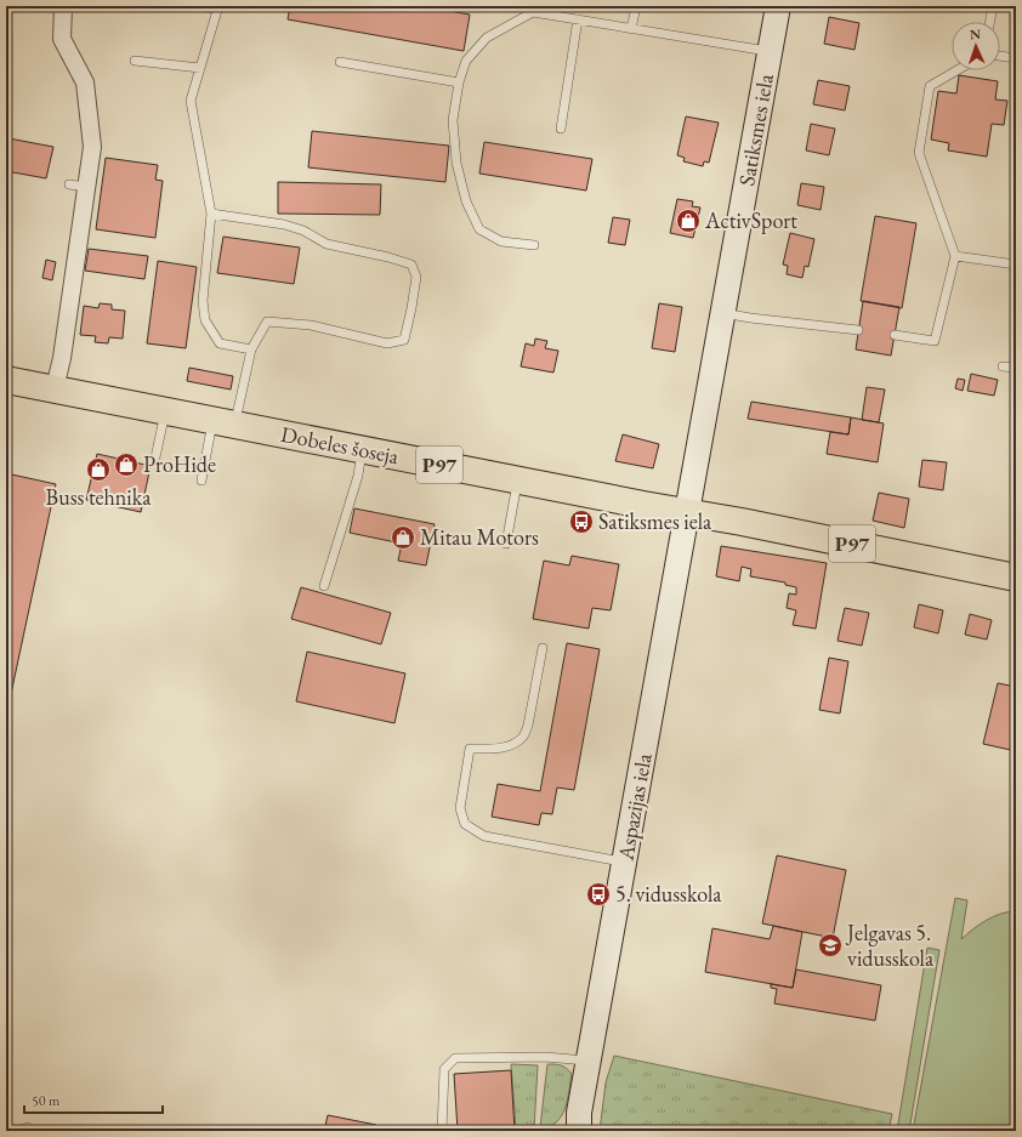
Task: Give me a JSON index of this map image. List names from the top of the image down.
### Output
{
  "streets": {
    "main road": ["Dobeles šoseja", "P97"],
    "street": ["Satiksmes iela", "Aspazijas iela"]
  },
  "crossings": [
    ["Satiksmes iela", "Dobeles šoseja"],
    ["Satiksmes iela", "Aspazijas iela"],
    ["Dobeles šoseja", "Aspazijas iela"]
  ],
  "places": {
    "shop": [
      "ActivSport",
      "ProHide",
      "Buss tehnika",
      "Mitau Motors"
    ],
    "bus stop": ["Satiksmes iela", "5. vidusskola"],
    "school or university": ["Jelgavas 5. vidusskola"]
  },
  "scale_bar": "50 m",
  "north": "top"
}
